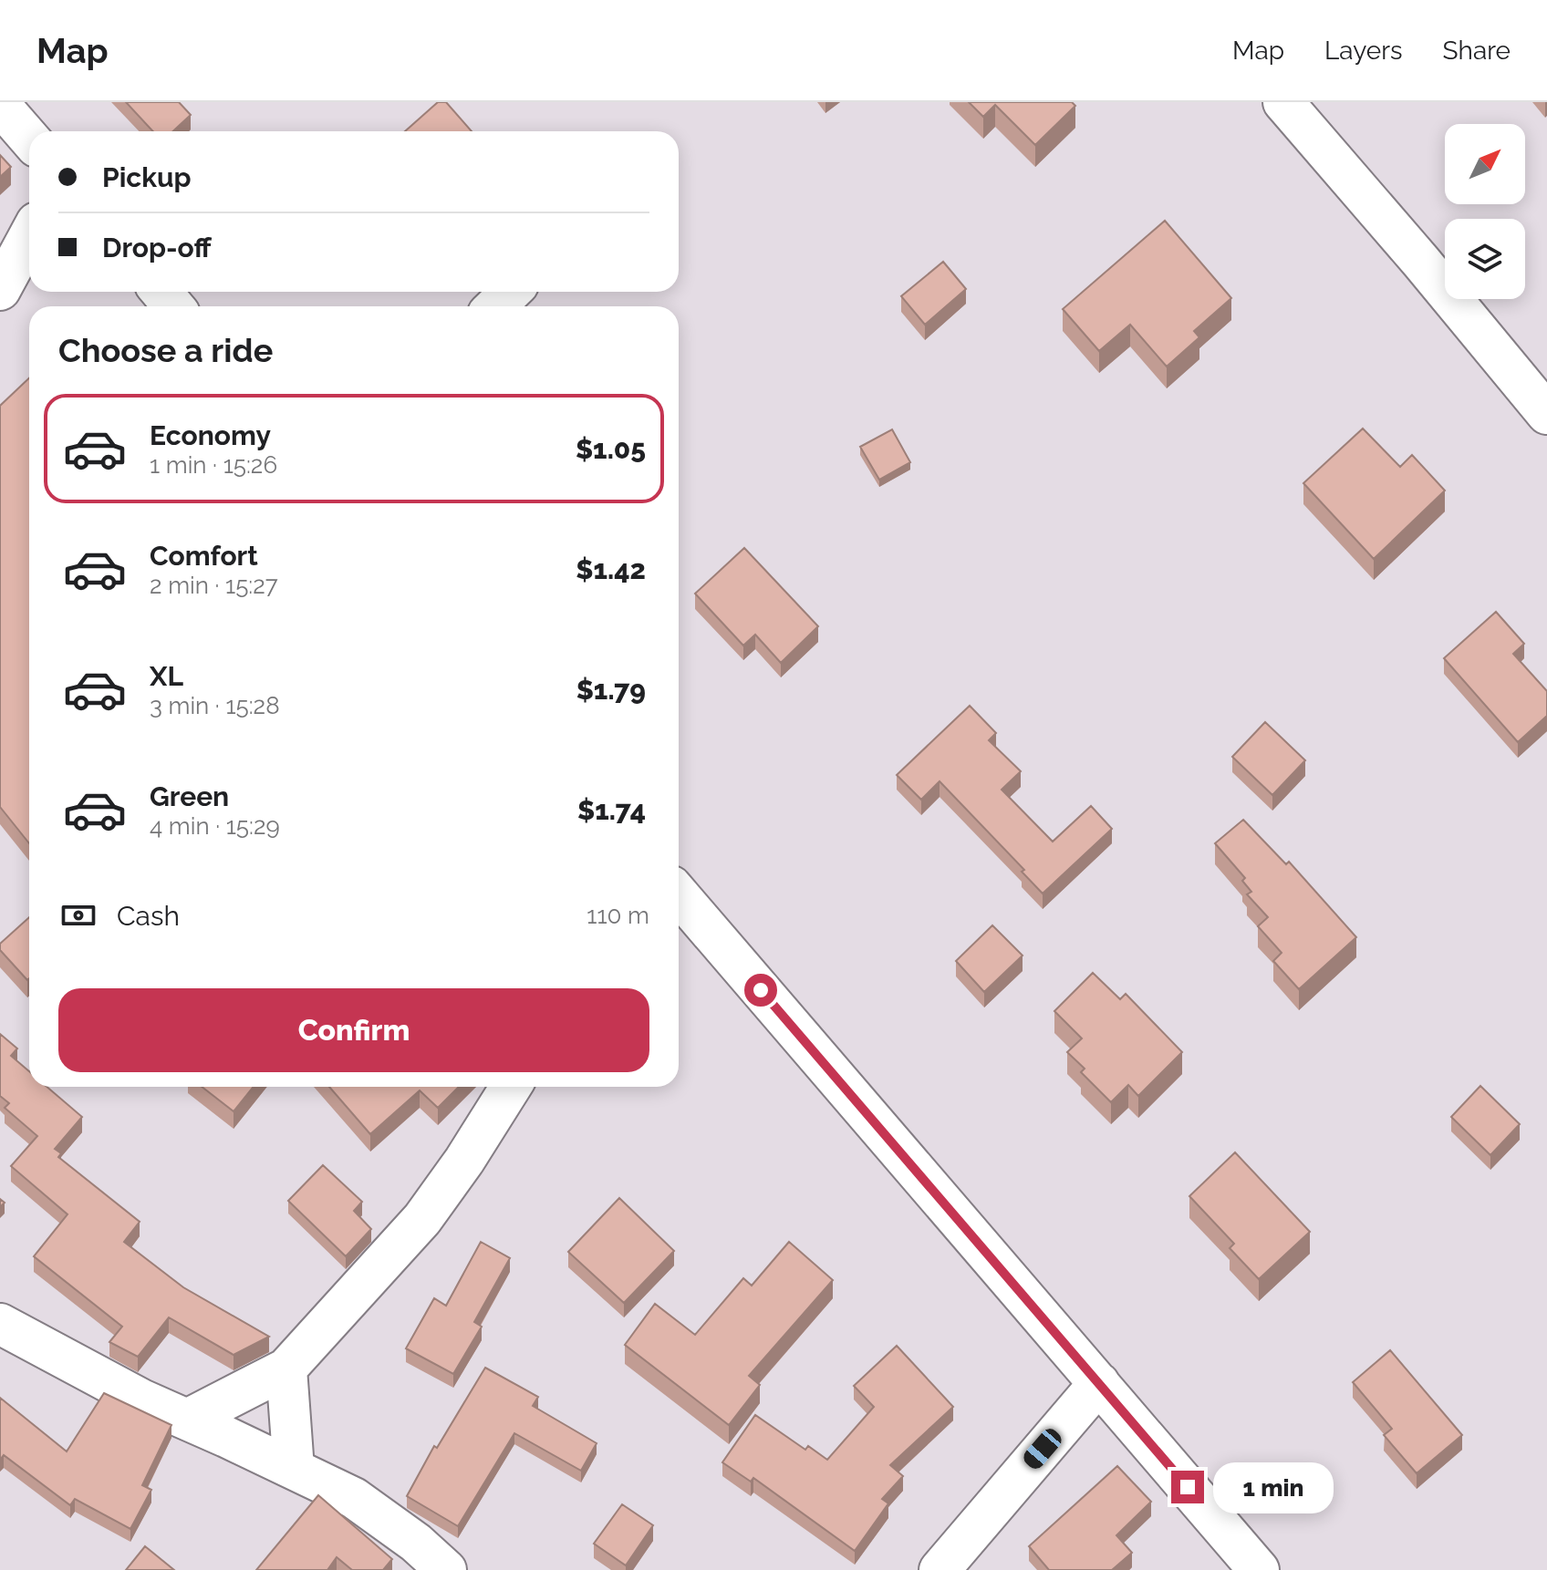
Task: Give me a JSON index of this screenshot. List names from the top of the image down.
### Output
{
  "north": "top right",
  "page": {
    "header": "Map",
    "nav": ["Map", "Layers", "Share"],
    "banner": ["Pickup", "Drop-off"],
    "heading": "Choose a ride",
    "list": [
      {
        "name": "Economy",
        "note": "1 min · 15:26",
        "value": "$1.05"
      },
      {
        "name": "Comfort",
        "note": "2 min · 15:27",
        "value": "$1.42"
      },
      {
        "name": "XL",
        "note": "3 min · 15:28",
        "value": "$1.79"
      },
      {
        "name": "Green",
        "note": "4 min · 15:29",
        "value": "$1.74"
      }
    ],
    "pay": ["Cash", "110 m"],
    "buttons": "Confirm",
    "bubble": "1 min"
  }
}
